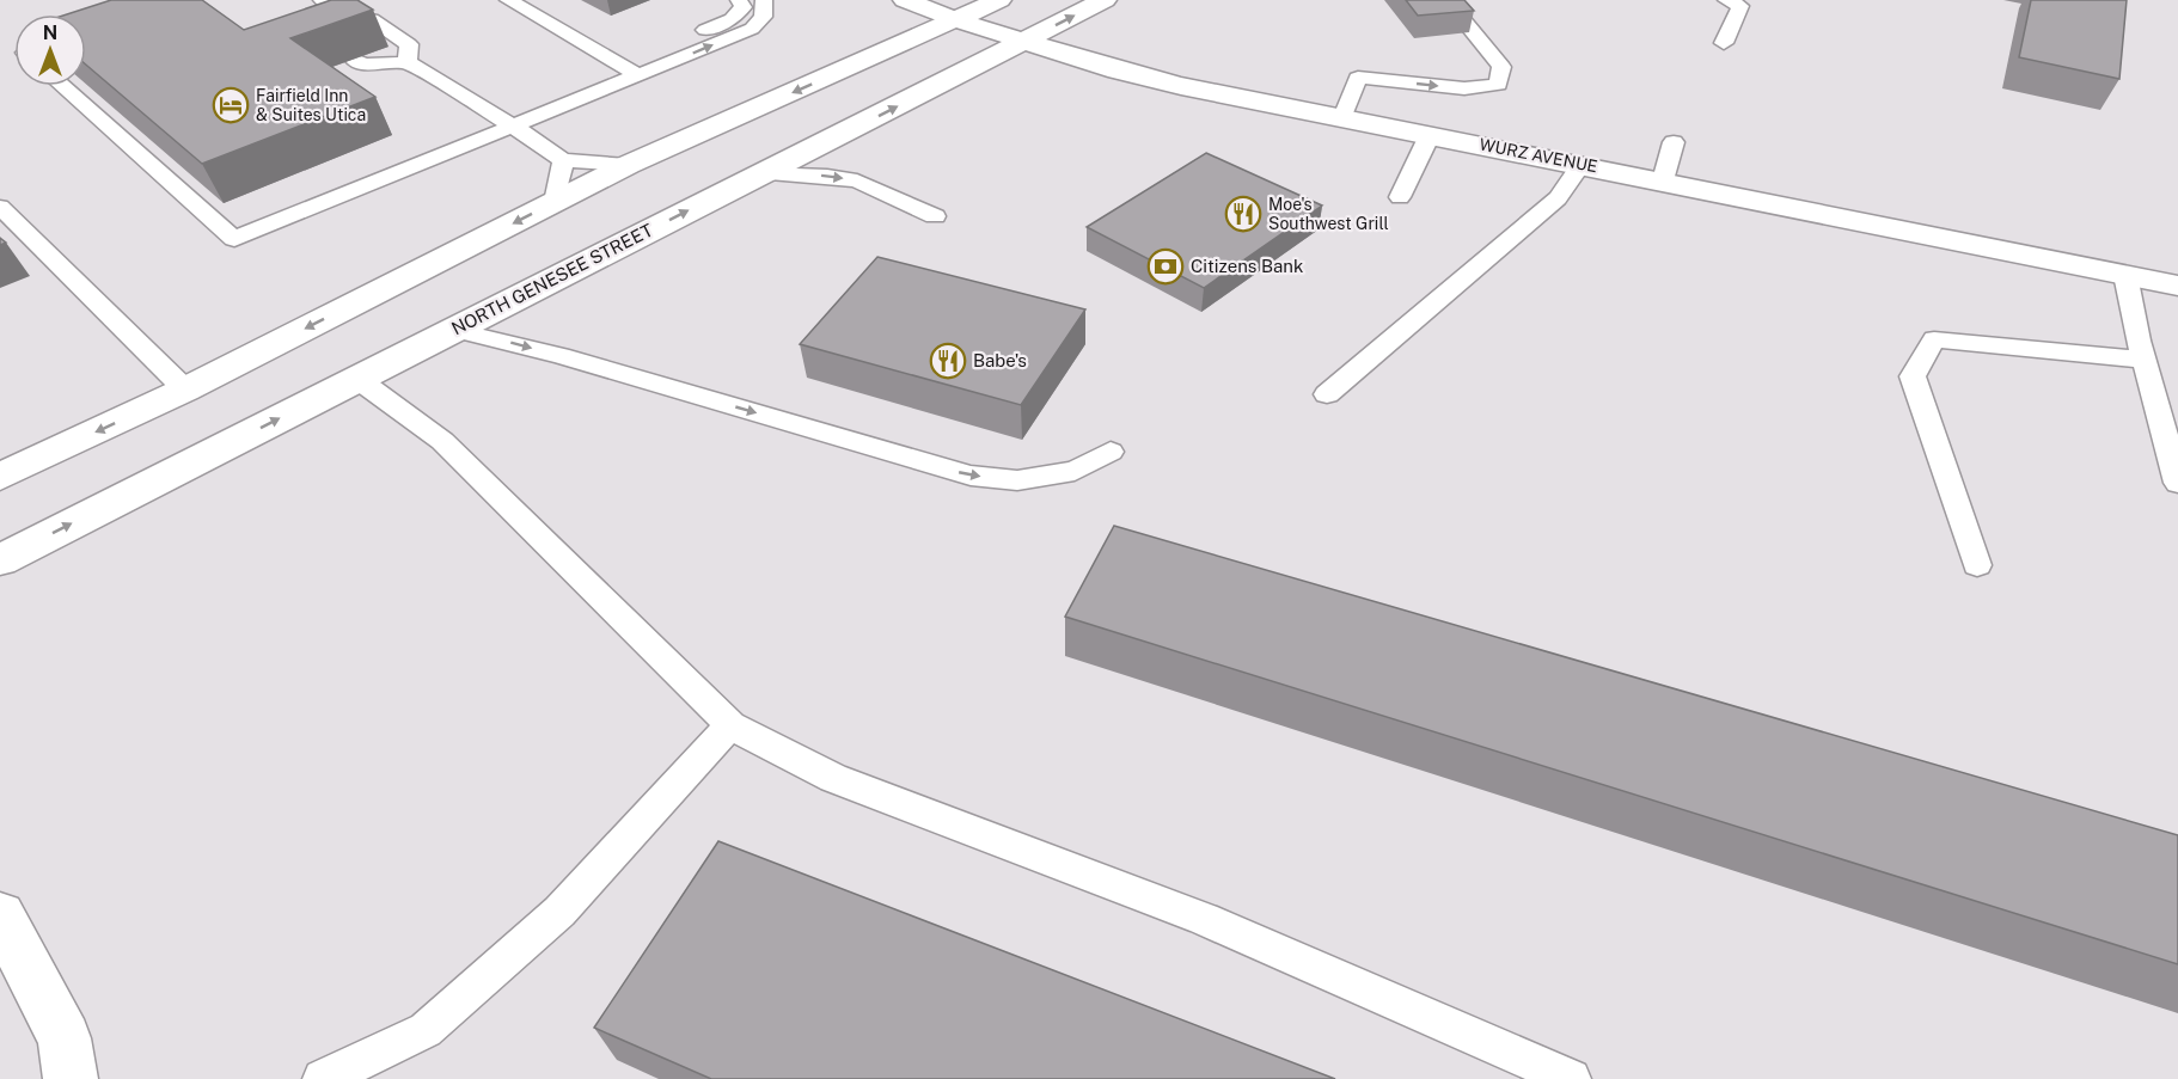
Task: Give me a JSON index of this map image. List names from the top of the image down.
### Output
{
  "streets": {
    "main road": ["WURZ AVENUE", "NORTH GENESEE STREET"]
  },
  "crossings": [
    ["WURZ AVENUE", "NORTH GENESEE STREET"]
  ],
  "places": {
    "hotel": ["Fairfield Inn & Suites Utica"],
    "restaurant": ["Moe's Southwest Grill", "Babe's"],
    "bank": ["Citizens Bank"]
  },
  "north": "top"
}
